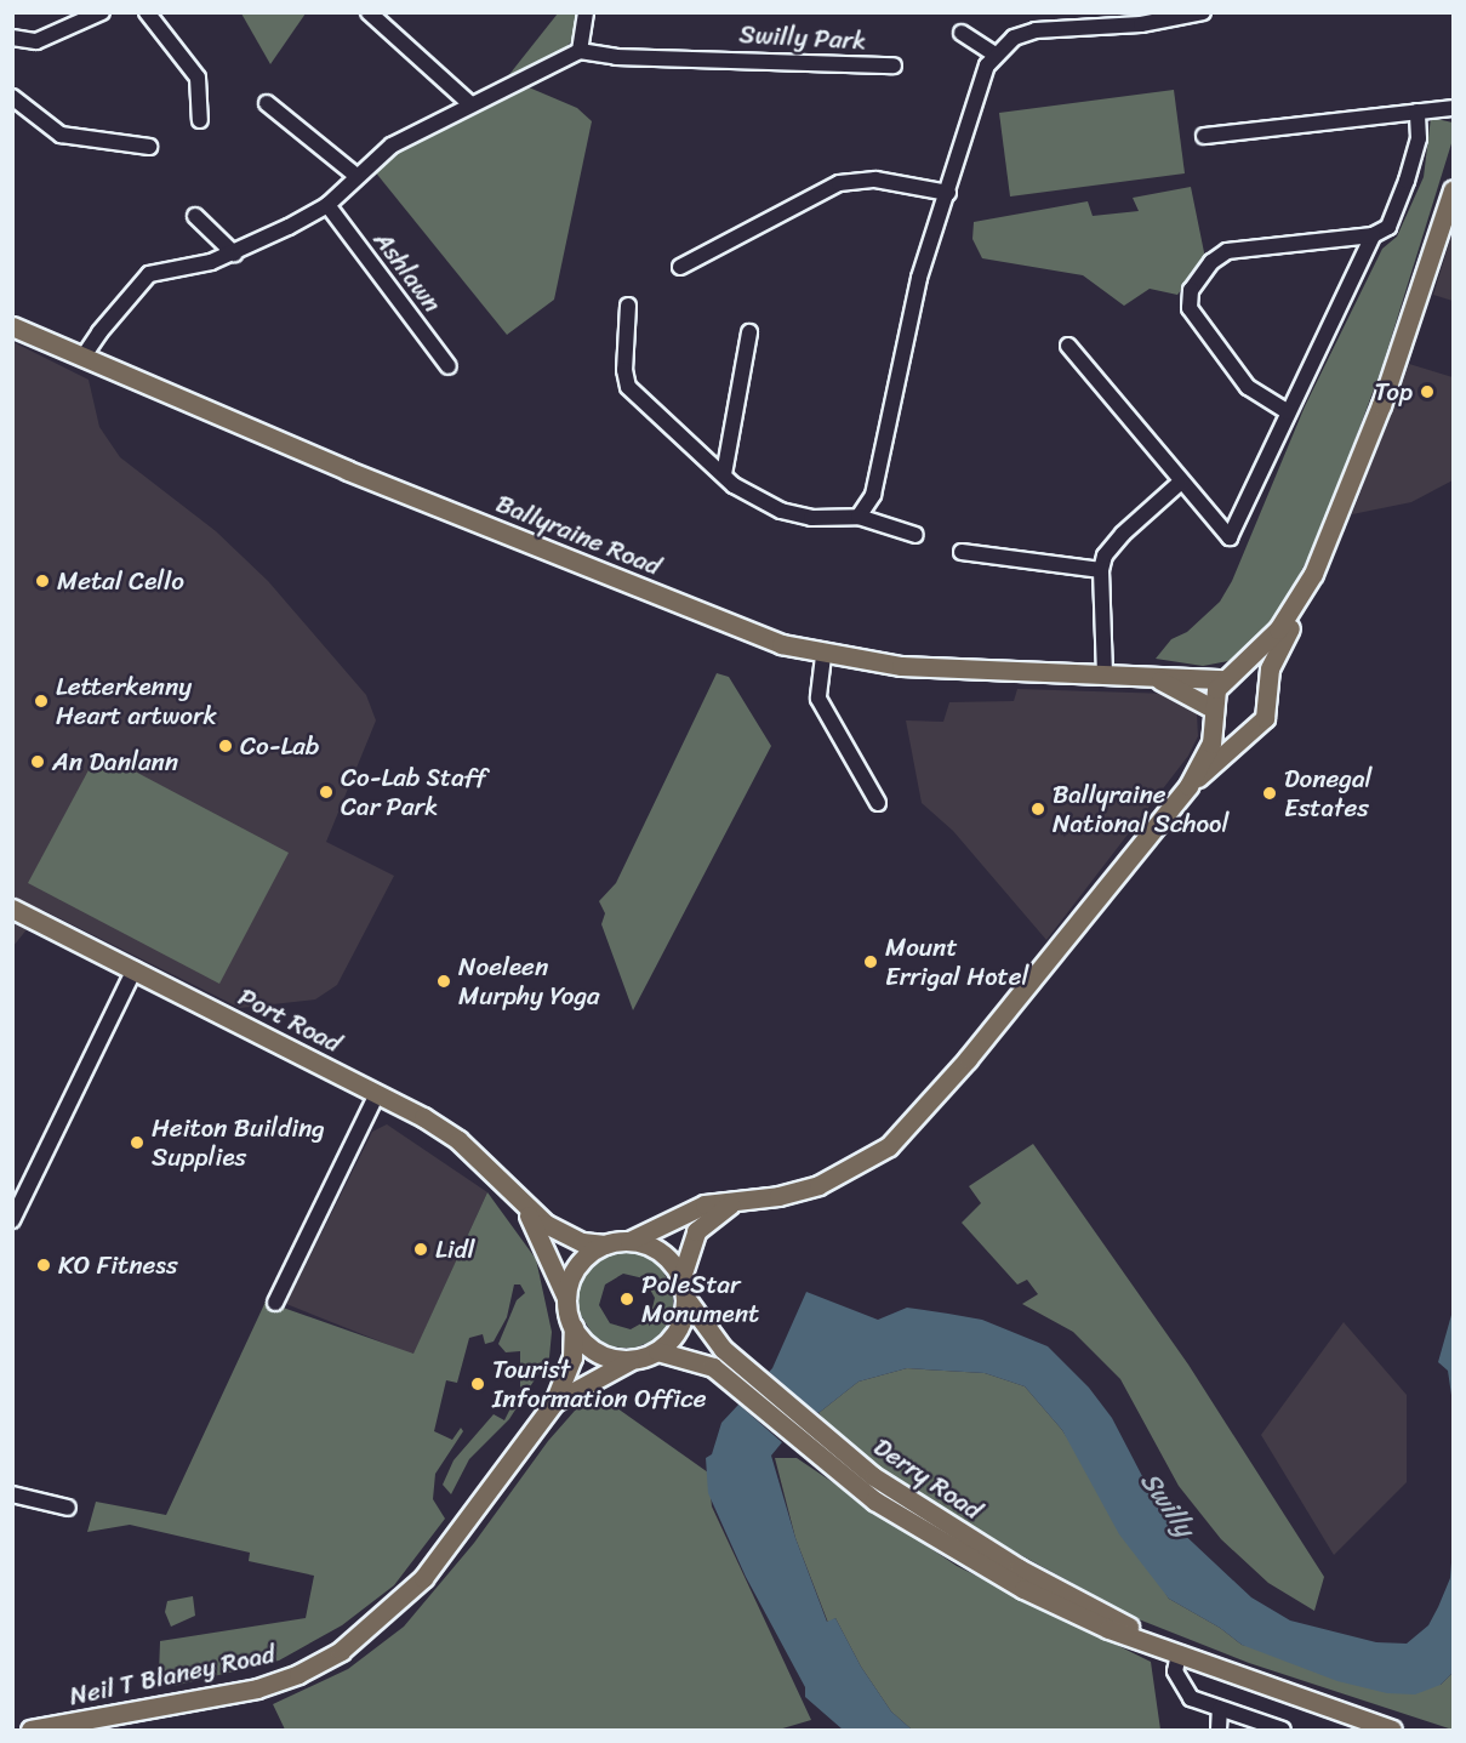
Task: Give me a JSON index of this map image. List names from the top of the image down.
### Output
{
  "streets": {
    "main road": [
      "Ballyraine Road",
      "Port Road",
      "Derry Road",
      "Neil T Blaney Road"
    ],
    "street": ["Swilly Park", "Ashlawn"]
  },
  "crossings": [
    ["Derry Road", "Neil T Blaney Road"]
  ],
  "water": ["Swilly"],
  "places": [
    "Top",
    "Metal Cello",
    "Letterkenny Heart artwork",
    "Co-Lab",
    "An Danlann",
    "Co-Lab Staff Car Park",
    "Donegal Estates",
    "Ballyraine National School",
    "Mount Errigal Hotel",
    "Noeleen Murphy Yoga",
    "Heiton Building Supplies",
    "Lidl",
    "KO Fitness",
    "PoleStar Monument",
    "Tourist Information Office"
  ]
}
